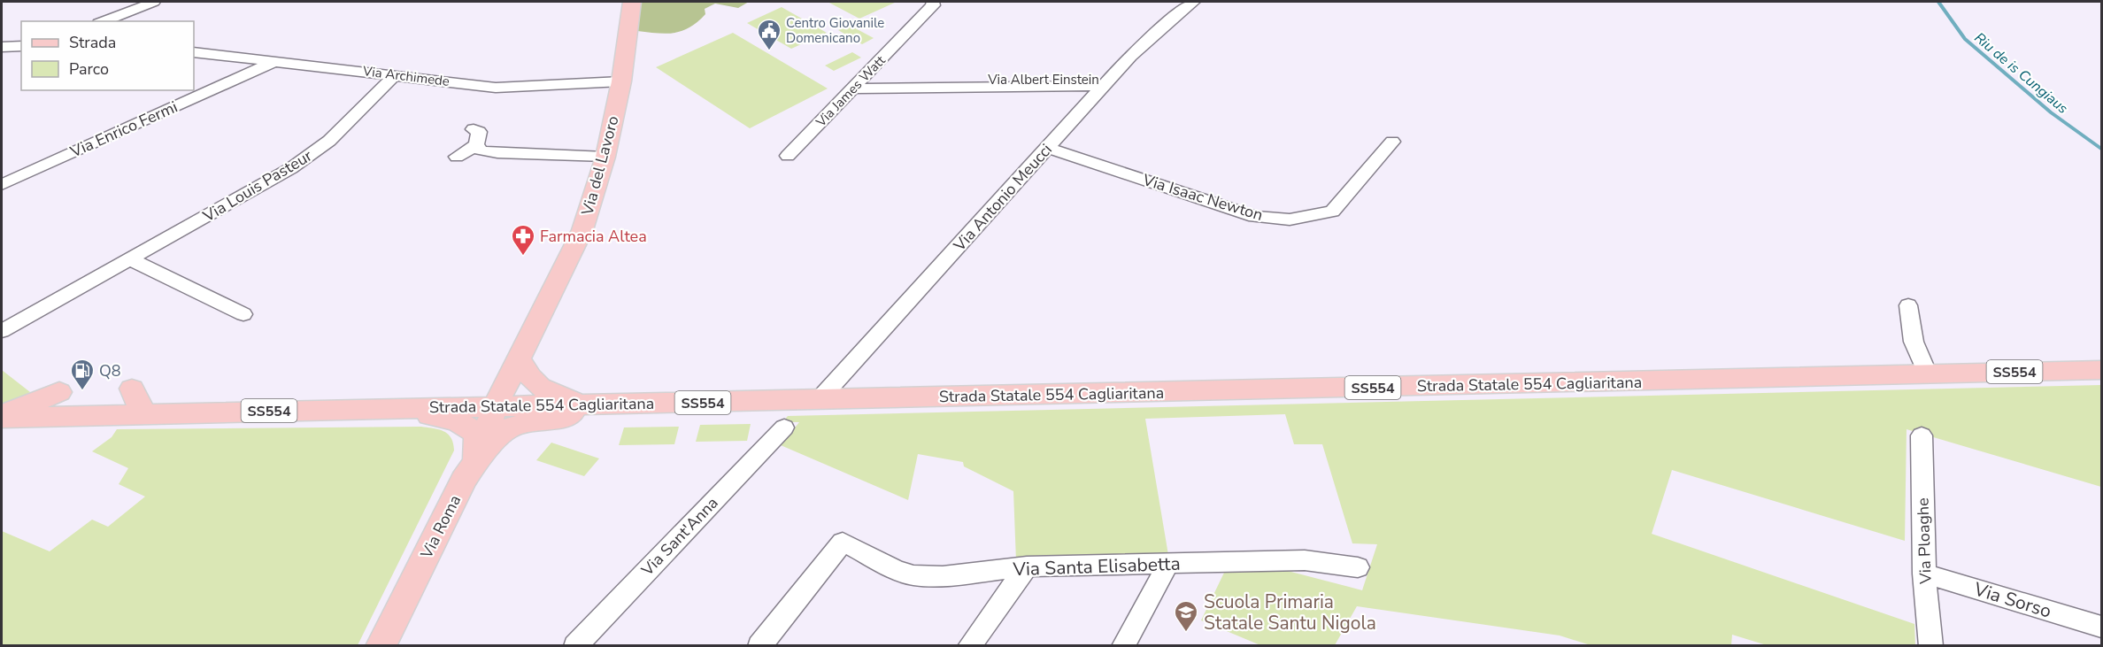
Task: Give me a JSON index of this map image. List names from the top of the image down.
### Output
{
  "streets": {
    "main road": [
      "Via del Lavoro",
      "SS554",
      "Strada Statale 554 Cagliaritana",
      "Via Roma"
    ],
    "street": [
      "Via Archimede",
      "Via Albert Einstein",
      "Via James Watt",
      "Via Enrico Fermi",
      "Via Louis Pasteur",
      "Via Antonio Meucci",
      "Via Isaac Newton",
      "Via Sant'Anna",
      "Via Ploaghe",
      "Via Santa Elisabetta",
      "Via Sorso"
    ]
  },
  "crossings": [
    ["Via Archimede", "Via Enrico Fermi"],
    ["Via Archimede", "Via del Lavoro"],
    ["Via Archimede", "Via Louis Pasteur"],
    ["Via Albert Einstein", "Via James Watt"],
    ["Via Albert Einstein", "Via Antonio Meucci"],
    ["Via del Lavoro", "Strada Statale 554 Cagliaritana"],
    ["Via del Lavoro", "Via Roma"],
    ["Via Antonio Meucci", "Via Isaac Newton"],
    ["Via Antonio Meucci", "Strada Statale 554 Cagliaritana"],
    ["Strada Statale 554 Cagliaritana", "Via Roma"],
    ["Via Ploaghe", "Via Sorso"]
  ],
  "water": ["Riu de is Cungiaus"],
  "places": {
    "public building": ["Centro Giovanile Domenicano"],
    "pharmacy": ["Farmacia Altea"],
    "fuel station": ["Q8"],
    "school or university": ["Scuola Primaria Statale Santu Nigola"]
  },
  "legend": ["Strada", "Parco"]
}
